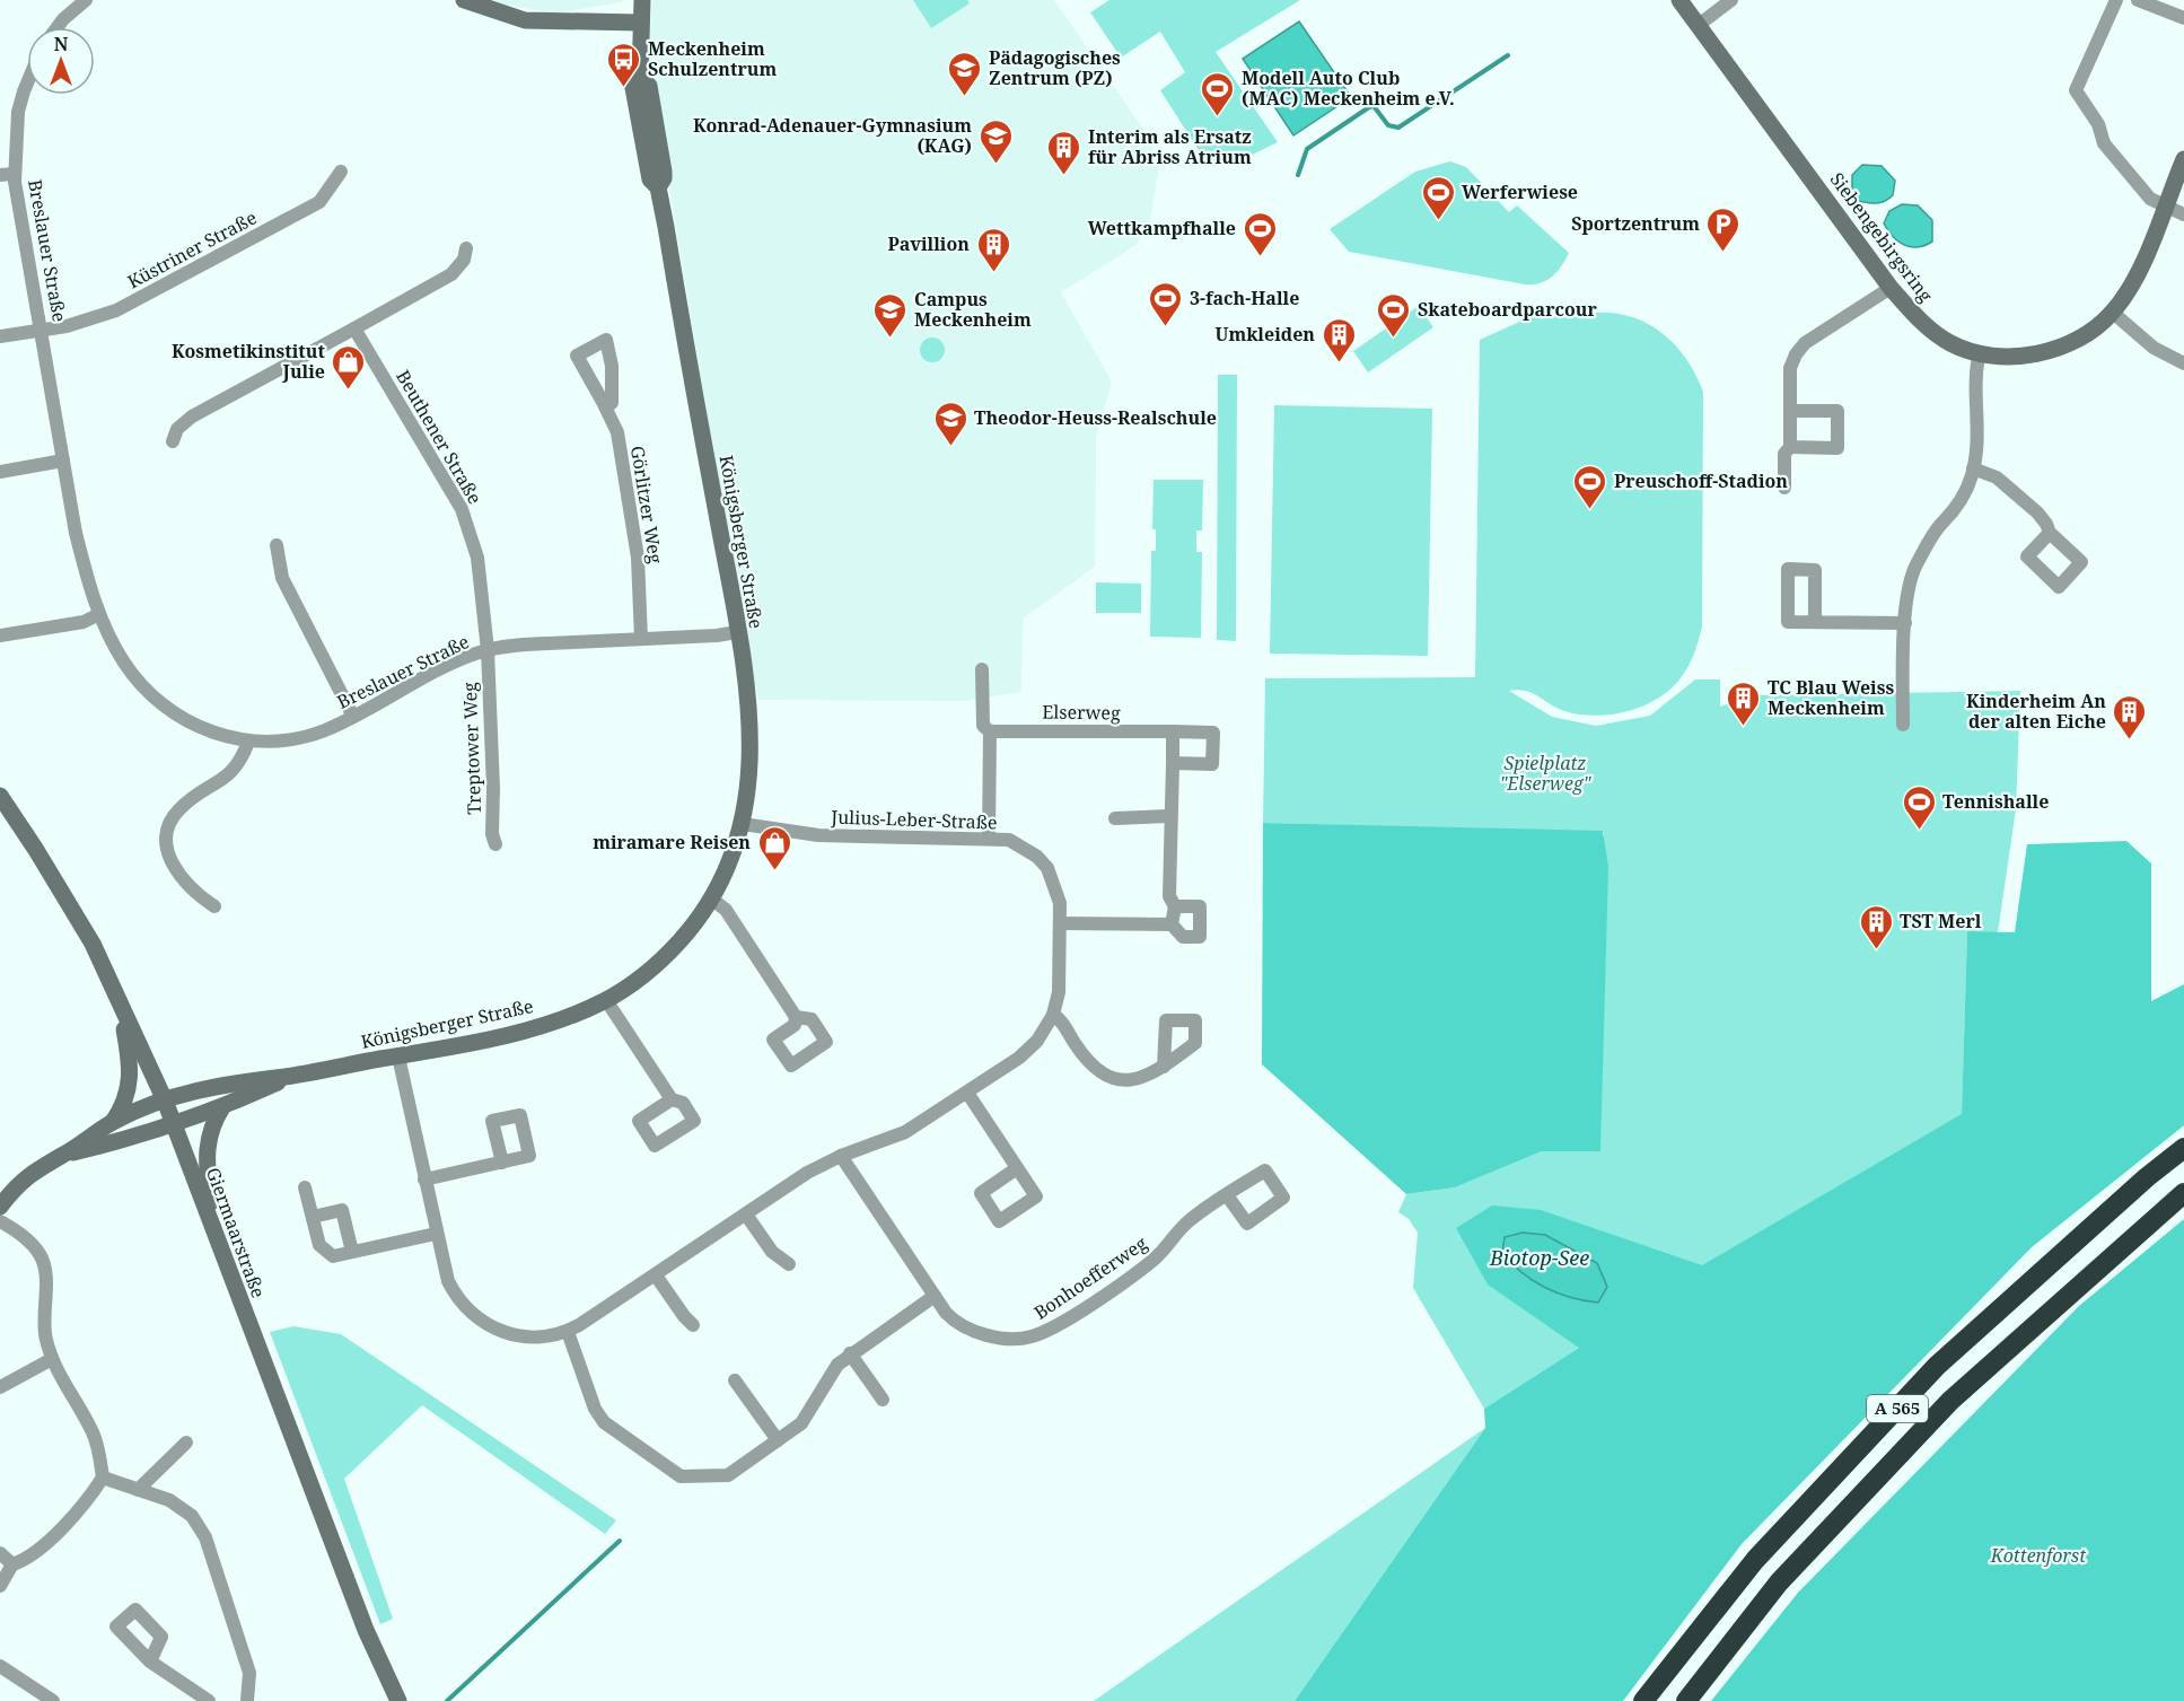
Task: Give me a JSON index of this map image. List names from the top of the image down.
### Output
{
  "streets": {
    "highway": ["A 565"],
    "street": [
      "Siebengebirgsring",
      "Küstriner Straße",
      "Breslauer Straße",
      "Beuthener Straße",
      "Görlitzer Weg",
      "Königsberger Straße",
      "Elserweg",
      "Treptower Weg",
      "Julius-Leber-Straße",
      "Giermaarstraße",
      "Bonhoefferweg"
    ]
  },
  "crossings": [
    ["Küstriner Straße", "Breslauer Straße"],
    ["Breslauer Straße", "Beuthener Straße"],
    ["Breslauer Straße", "Görlitzer Weg"],
    ["Breslauer Straße", "Königsberger Straße"],
    ["Breslauer Straße", "Treptower Weg"],
    ["Beuthener Straße", "Treptower Weg"],
    ["Königsberger Straße", "Julius-Leber-Straße"],
    ["Königsberger Straße", "Giermaarstraße"],
    ["Julius-Leber-Straße", "Bonhoefferweg"]
  ],
  "water": ["Biotop-See"],
  "parks": ["Spielplatz \"Elserweg\"", "Kottenforst"],
  "places": {
    "bus stop": ["Meckenheim Schulzentrum"],
    "school or university": [
      "Pädagogisches Zentrum (PZ)",
      "Konrad-Adenauer-Gymnasium (KAG)",
      "Campus Meckenheim",
      "Theodor-Heuss-Realschule"
    ],
    "sports": [
      "Modell Auto Club (MAC) Meckenheim e.V.",
      "Werferwiese",
      "Wettkampfhalle",
      "3-fach-Halle",
      "Skateboardparcour",
      "Preuschoff-Stadion",
      "Tennishalle"
    ],
    "building": [
      "Interim als Ersatz für Abriss Atrium",
      "Pavillion",
      "Umkleiden",
      "TC Blau Weiss Meckenheim",
      "Kinderheim An der alten Eiche",
      "TST Merl"
    ],
    "parking": ["Sportzentrum"],
    "shop": ["Kosmetikinstitut Julie", "miramare Reisen"]
  },
  "north": "top"
}
